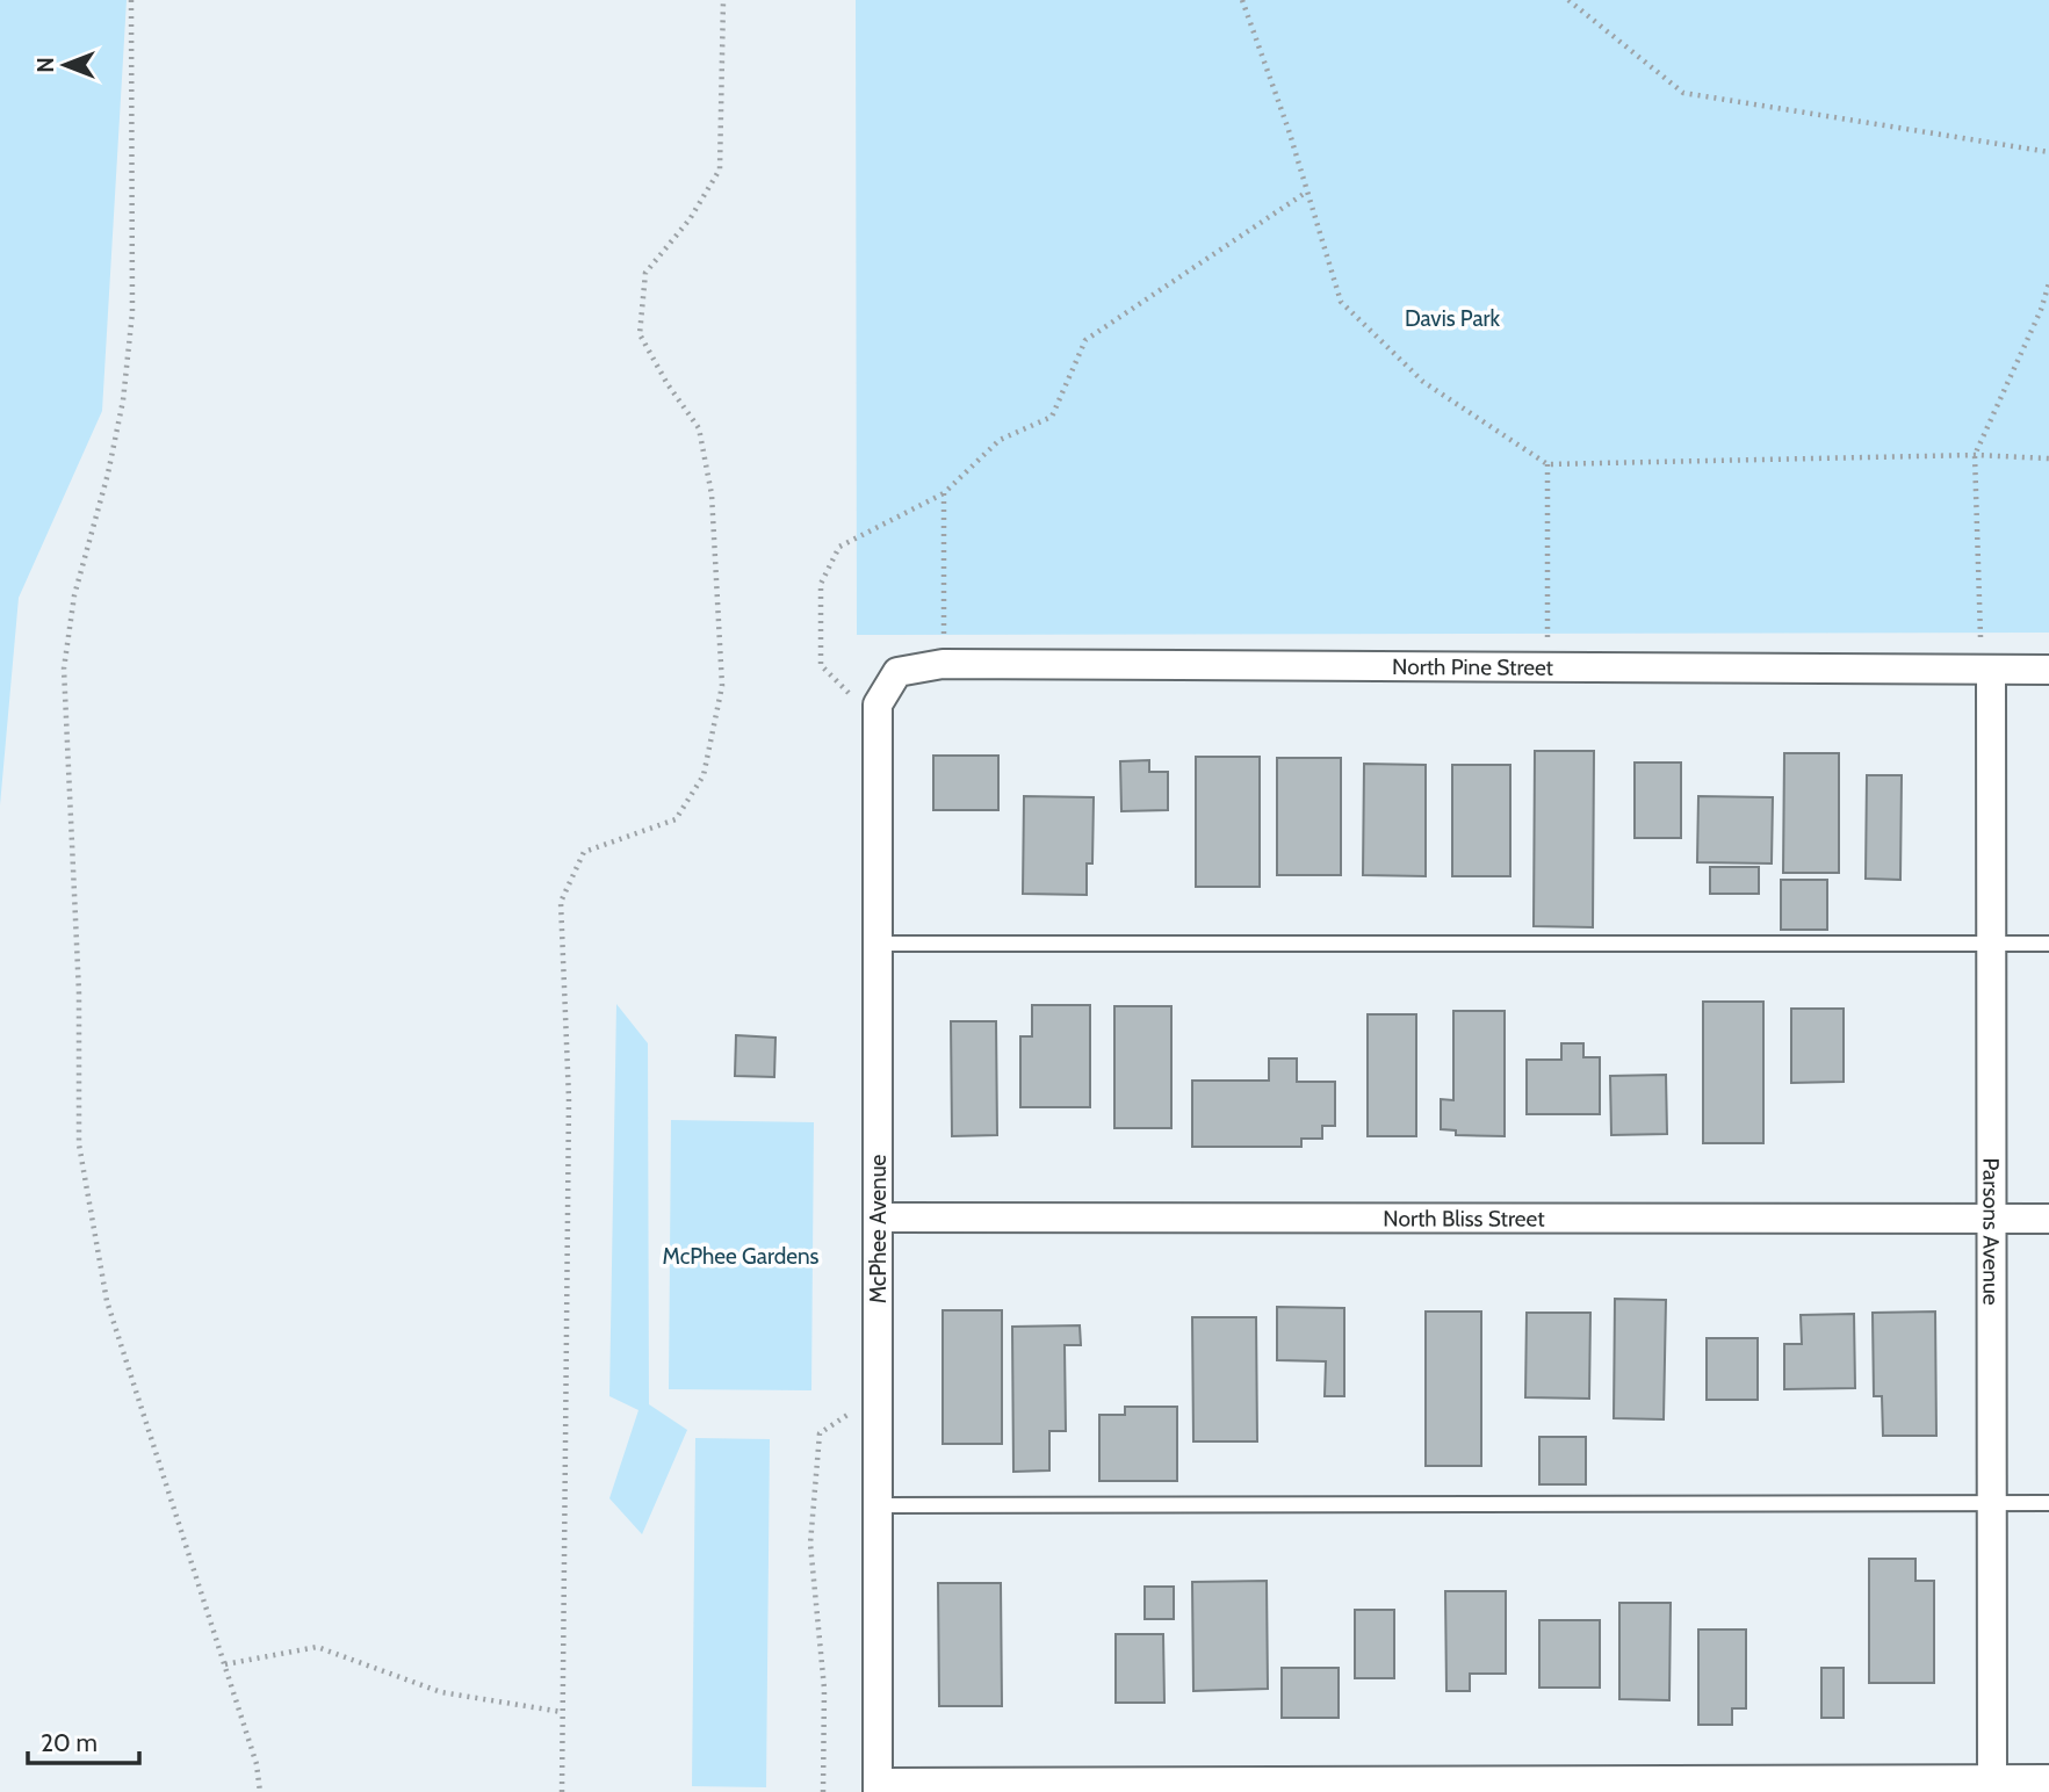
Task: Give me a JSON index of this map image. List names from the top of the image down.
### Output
{
  "streets": {
    "street": [
      "North Pine Street",
      "North Bliss Street",
      "McPhee Avenue",
      "Parsons Avenue"
    ]
  },
  "crossings": [
    ["North Pine Street", "McPhee Avenue"],
    ["North Pine Street", "Parsons Avenue"],
    ["North Bliss Street", "McPhee Avenue"],
    ["North Bliss Street", "Parsons Avenue"]
  ],
  "parks": ["Davis Park", "McPhee Gardens"],
  "scale_bar": "20 m",
  "north": "left"
}
